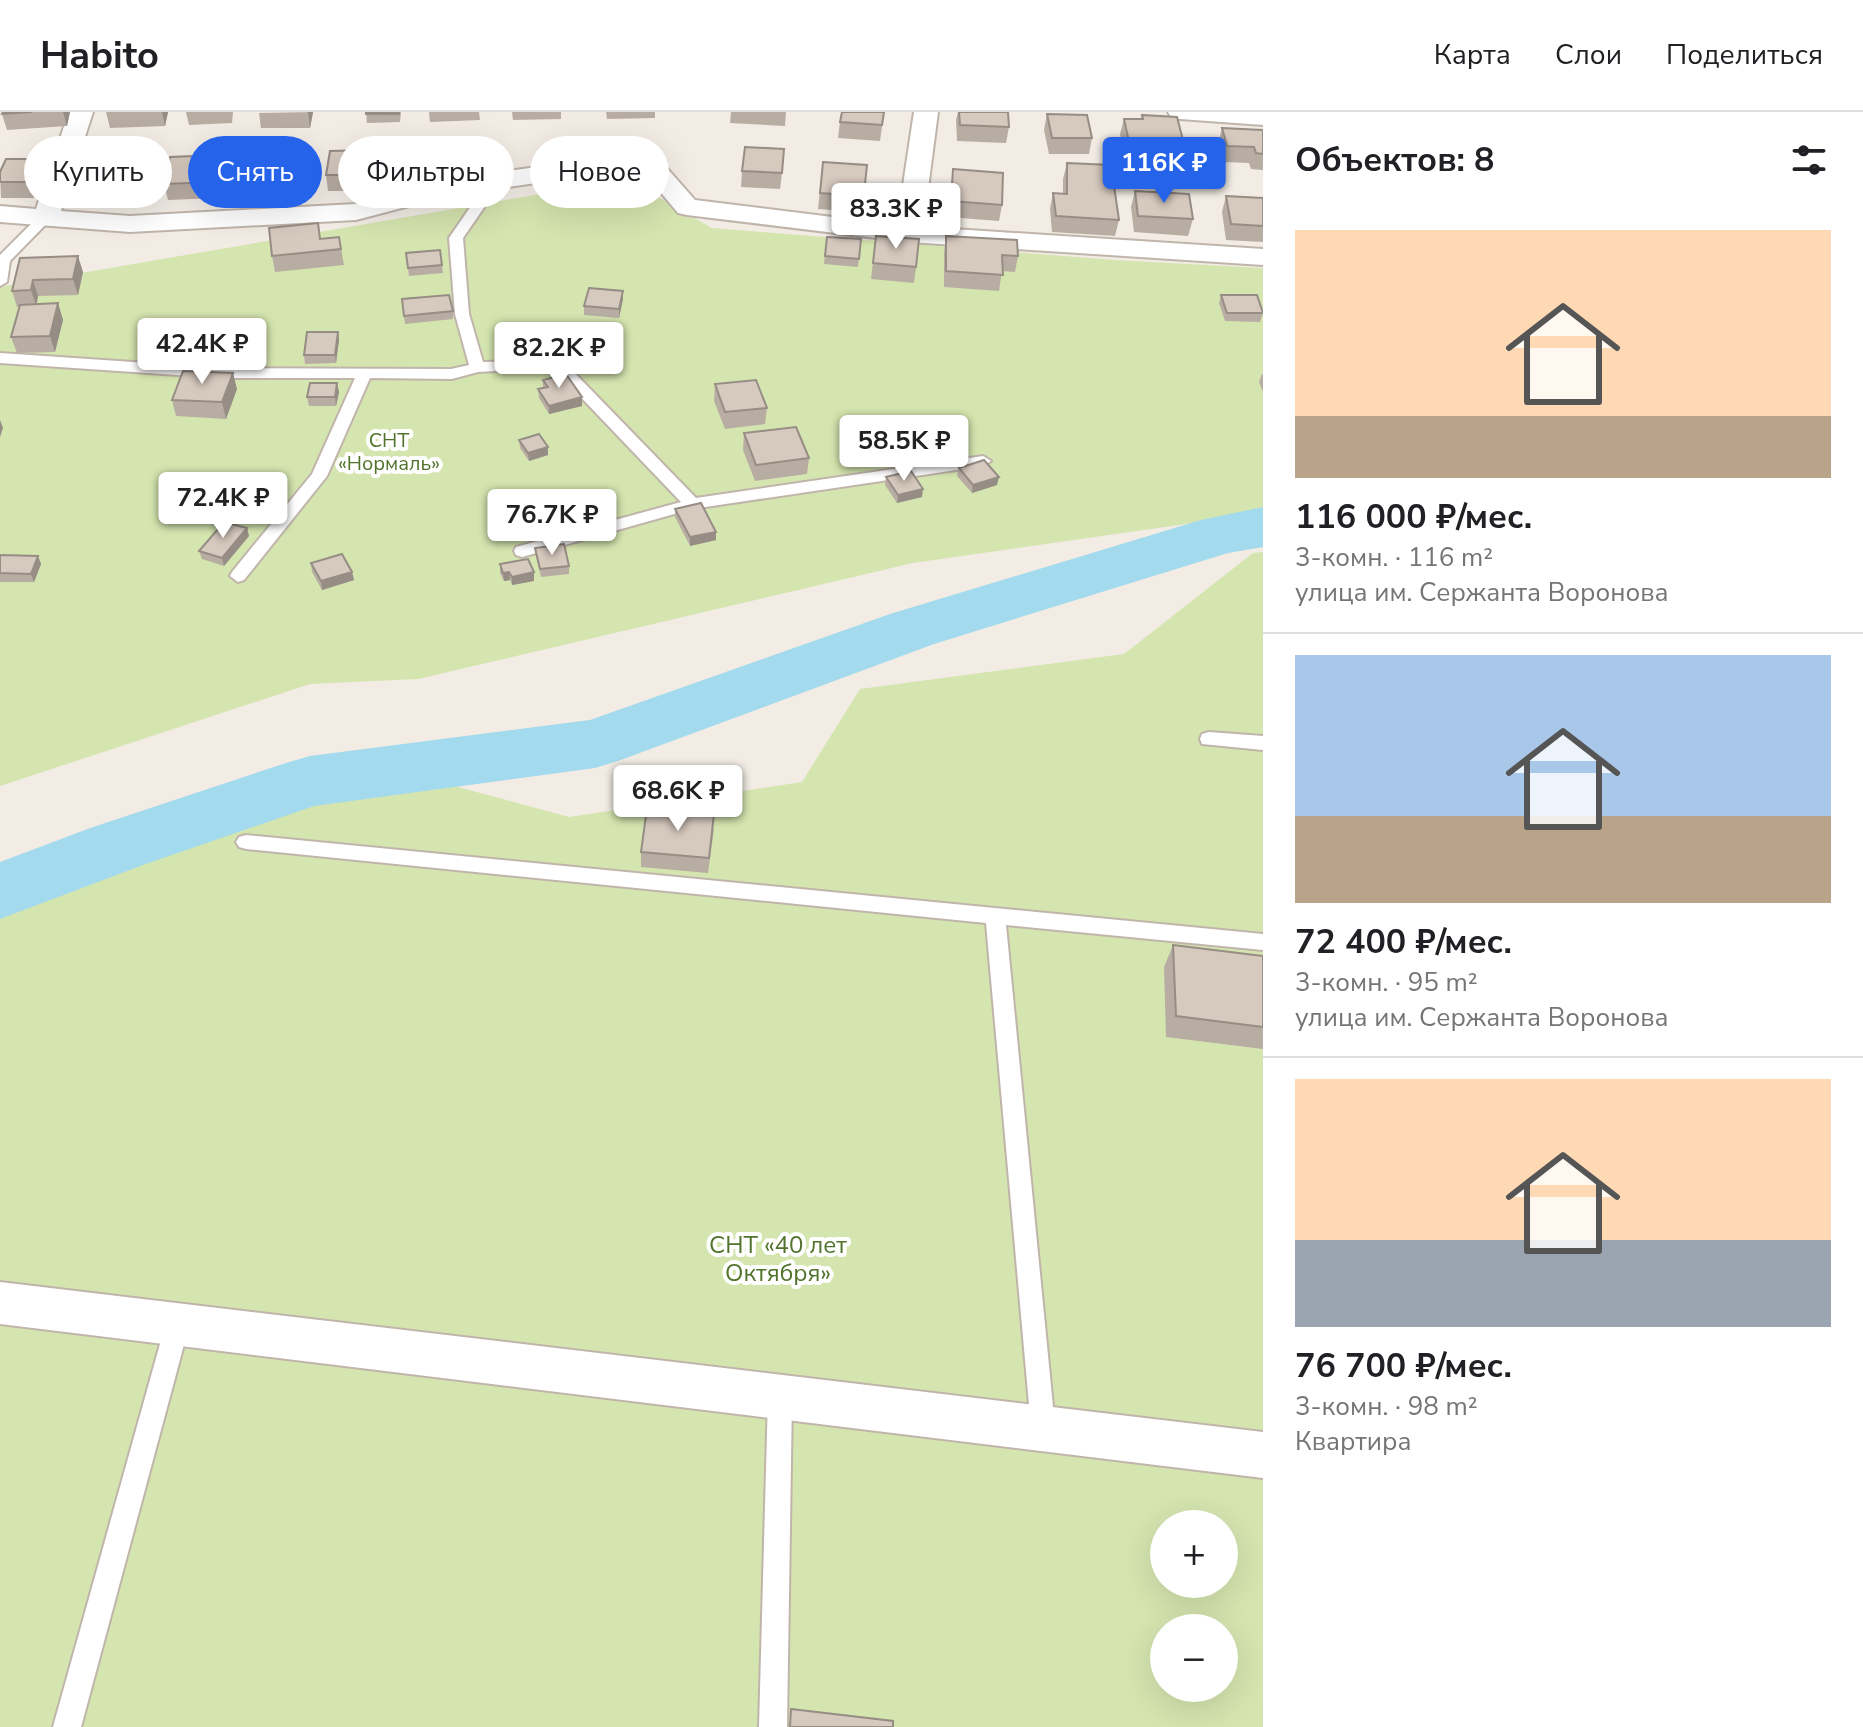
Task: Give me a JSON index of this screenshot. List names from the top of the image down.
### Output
{
  "parks": ["СНТ «Нормаль»", "СНТ «40 лет Октября»"],
  "page": {
    "header": "Habito",
    "nav": ["Карта", "Слои", "Поделиться"],
    "heading": "Объектов: 8",
    "chip": [
      "Купить",
      "Снять",
      "Фильтры",
      "Новое"
    ],
    "price": [
      "116K ₽",
      "83.3K ₽",
      "42.4K ₽",
      "82.2K ₽",
      "58.5K ₽",
      "72.4K ₽",
      "76.7K ₽",
      "68.6K ₽"
    ],
    "list": [
      {
        "name": "116 000 ₽/мес.",
        "note": "3-комн. · 116 m² · улица им. Сержанта Воронова"
      },
      {
        "name": "72 400 ₽/мес.",
        "note": "3-комн. · 95 m² · улица им. Сержанта Воронова"
      },
      {
        "name": "76 700 ₽/мес.",
        "note": "3-комн. · 98 m² · Квартира"
      }
    ],
    "map_buttons": ["+", "−"]
  }
}
